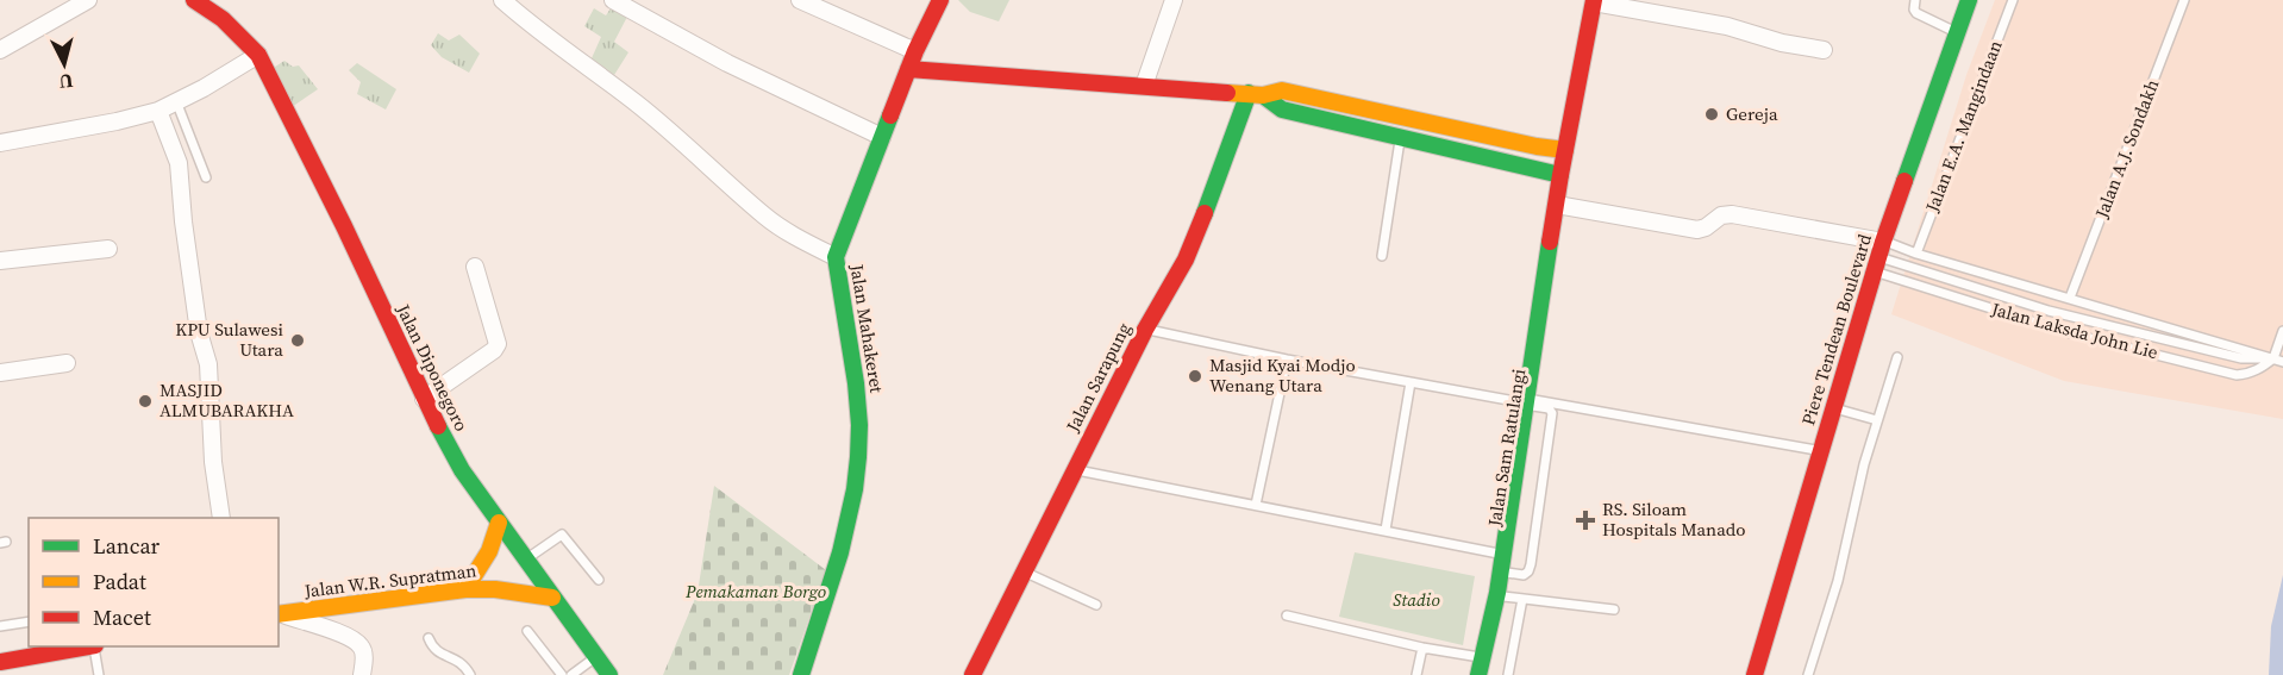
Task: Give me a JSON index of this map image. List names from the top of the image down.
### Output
{
  "streets": {
    "main road": [
      "Jalan Mahakeret",
      "Piere Tendean Boulevard",
      "Jalan Diponegoro",
      "Jalan Sarapung",
      "Jalan Sam Ratulangi",
      "Jalan W.R. Supratman"
    ],
    "lane": ["Jalan E.A. Mangindaan", "Jalan A.J. Sondakh", "Jalan Laksda John Lie"]
  },
  "crossings": [
    ["Jalan E.A. Mangindaan", "Jalan Laksda John Lie"],
    ["Jalan A.J. Sondakh", "Jalan Laksda John Lie"],
    ["Piere Tendean Boulevard", "Jalan Laksda John Lie"],
    ["Jalan Diponegoro", "Jalan W.R. Supratman"]
  ],
  "parks": ["Pemakaman Borgo", "Stadio"],
  "places": {
    "other": [
      "Gereja",
      "KPU Sulawesi Utara",
      "Masjid Kyai Modjo Wenang Utara",
      "MASJID ALMUBARAKHA"
    ],
    "health": ["RS. Siloam Hospitals Manado"]
  },
  "legend": ["Lancar", "Padat", "Macet"],
  "north": "bottom"
}
